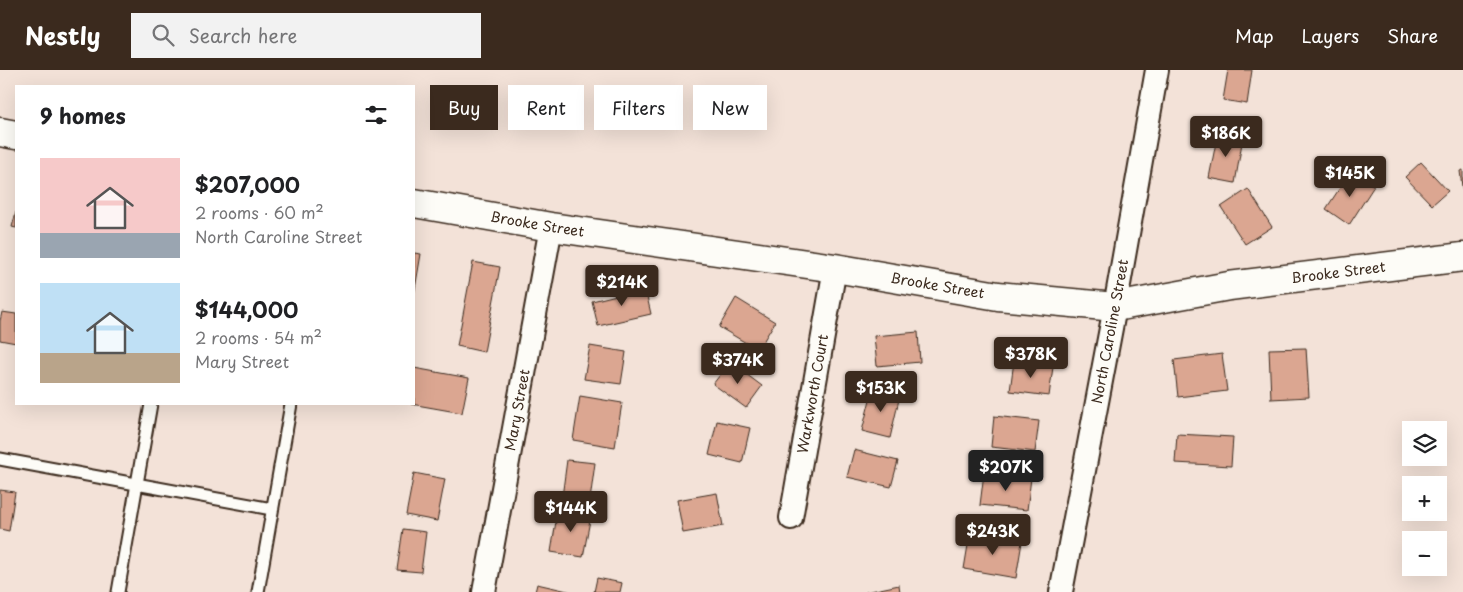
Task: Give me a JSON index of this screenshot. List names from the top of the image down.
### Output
{
  "streets": {
    "street": [
      "Brooke Street",
      "North Caroline Street",
      "Warkworth Court",
      "Mary Street"
    ]
  },
  "crossings": [
    ["Brooke Street", "North Caroline Street"],
    ["Brooke Street", "Warkworth Court"],
    ["Brooke Street", "Mary Street"]
  ],
  "page": {
    "header": "Nestly",
    "search": "Search here",
    "nav": ["Map", "Layers", "Share"],
    "chip": [
      "Buy",
      "Rent",
      "Filters",
      "New"
    ],
    "heading": "9 homes",
    "price": [
      "$186K",
      "$145K",
      "$214K",
      "$378K",
      "$374K",
      "$153K",
      "$207K",
      "$144K",
      "$243K"
    ],
    "list": [
      {
        "name": "$207,000",
        "note": "2 rooms · 60 m² · North Caroline Street"
      },
      {
        "name": "$144,000",
        "note": "2 rooms · 54 m² · Mary Street"
      }
    ],
    "map_buttons": ["+", "−"]
  }
}
